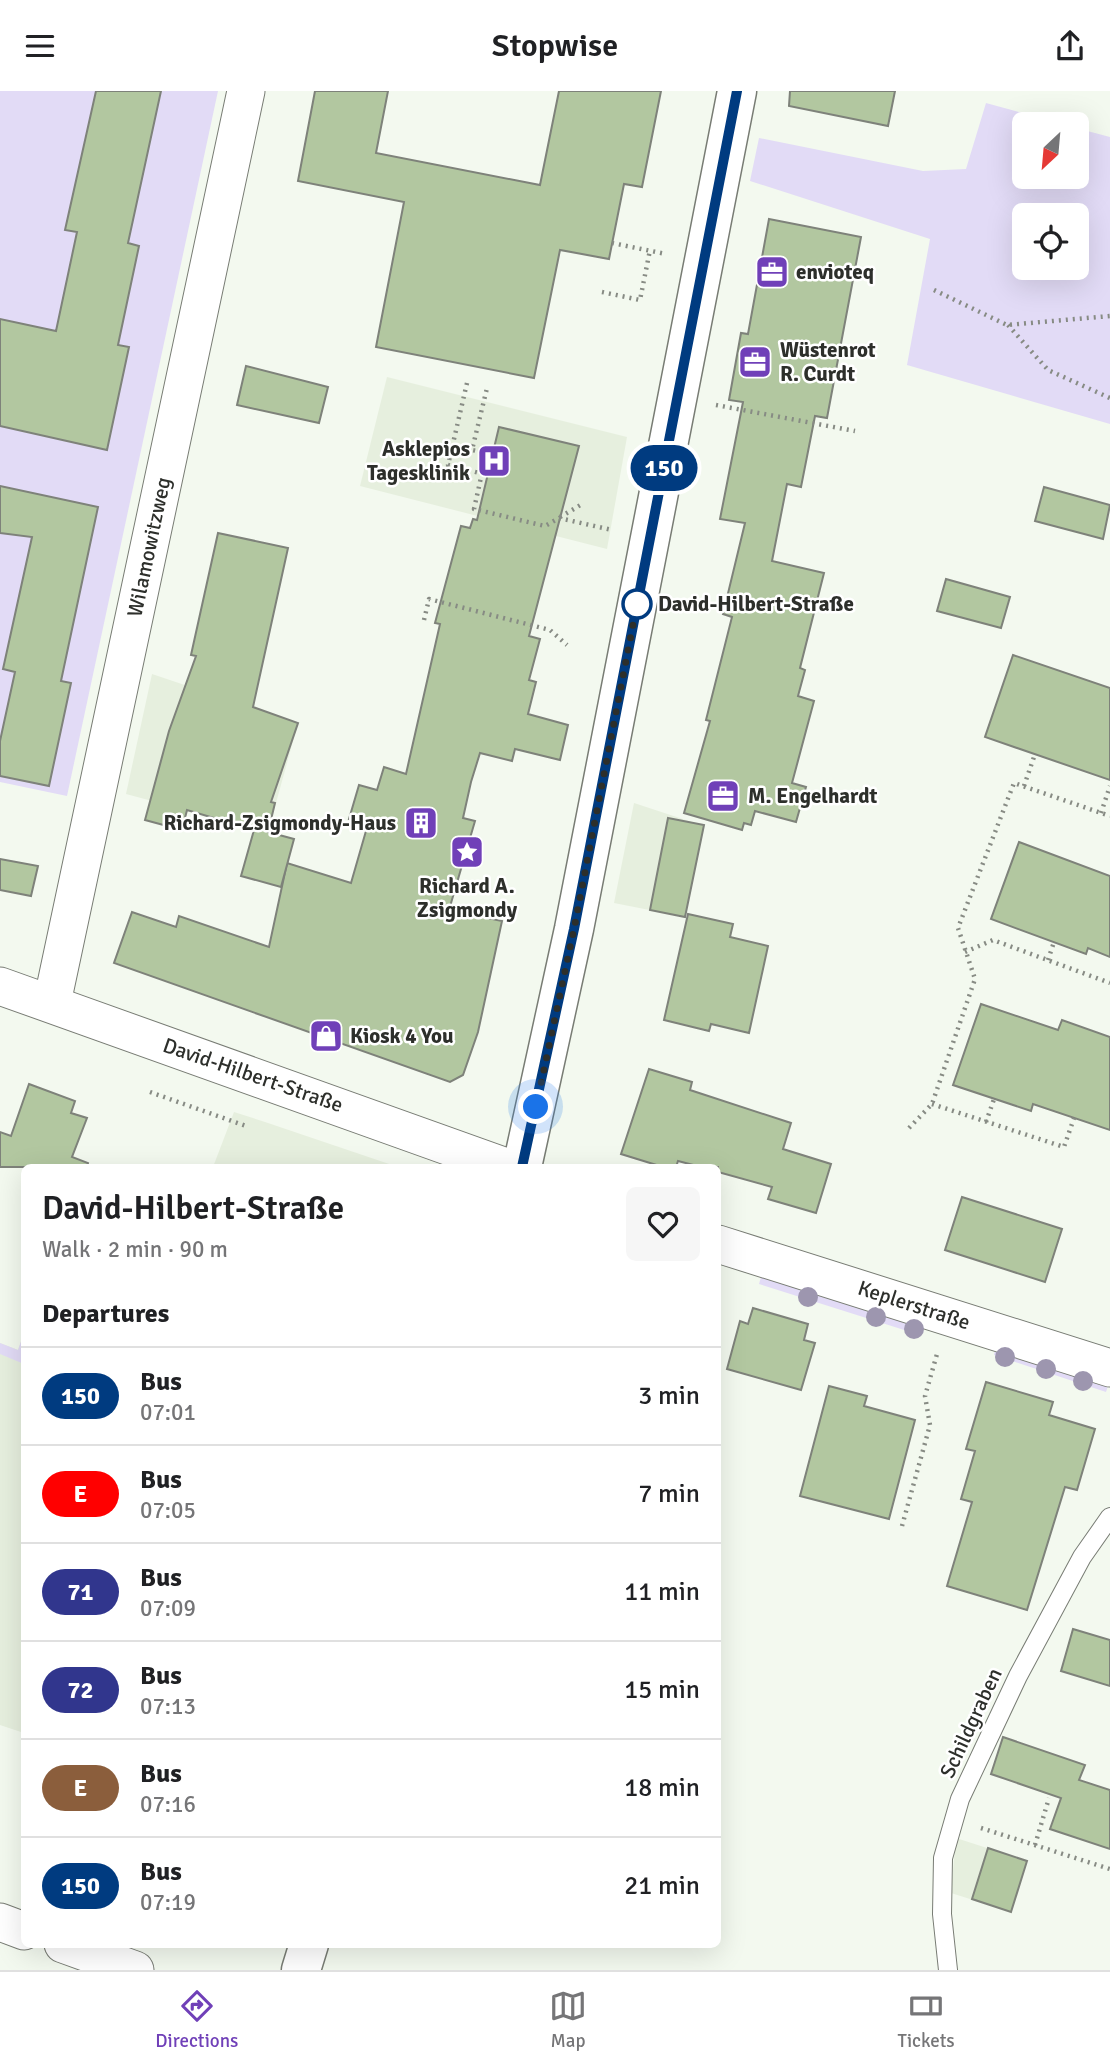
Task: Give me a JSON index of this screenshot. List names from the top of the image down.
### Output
{
  "streets": {
    "street": ["Wilamowitzweg", "David-Hilbert-Straße", "Keplerstraße"],
    "lane": ["Schildgraben"]
  },
  "crossings": [
    ["Wilamowitzweg", "David-Hilbert-Straße"]
  ],
  "places": {
    "office": ["envioteq", "Wüstenrot R. Curdt", "M. Engelhardt"],
    "hospital": ["Asklepios Tagesklinik"],
    "other": ["David-Hilbert-Straße"],
    "building": ["Richard-Zsigmondy-Haus"],
    "place": ["Richard A. Zsigmondy"],
    "shop": ["Kiosk 4 You"]
  },
  "lines": ["bus line 150"],
  "north": "bottom left",
  "page": {
    "header": "Stopwise",
    "on_map": "150",
    "heading": [
      ["David-Hilbert-Straße", "Walk · 2 min · 90 m"],
      "Departures"
    ],
    "list": [
      {
        "mark": "150",
        "name": "Bus",
        "note": "07:01",
        "value": "3 min"
      },
      {
        "mark": "E",
        "name": "Bus",
        "note": "07:05",
        "value": "7 min"
      },
      {
        "mark": "71",
        "name": "Bus",
        "note": "07:09",
        "value": "11 min"
      },
      {
        "mark": "72",
        "name": "Bus",
        "note": "07:13",
        "value": "15 min"
      },
      {
        "mark": "E",
        "name": "Bus",
        "note": "07:16",
        "value": "18 min"
      },
      {
        "mark": "150",
        "name": "Bus",
        "note": "07:19",
        "value": "21 min"
      }
    ],
    "tabs": ["Directions", "Map", "Tickets"]
  }
}
